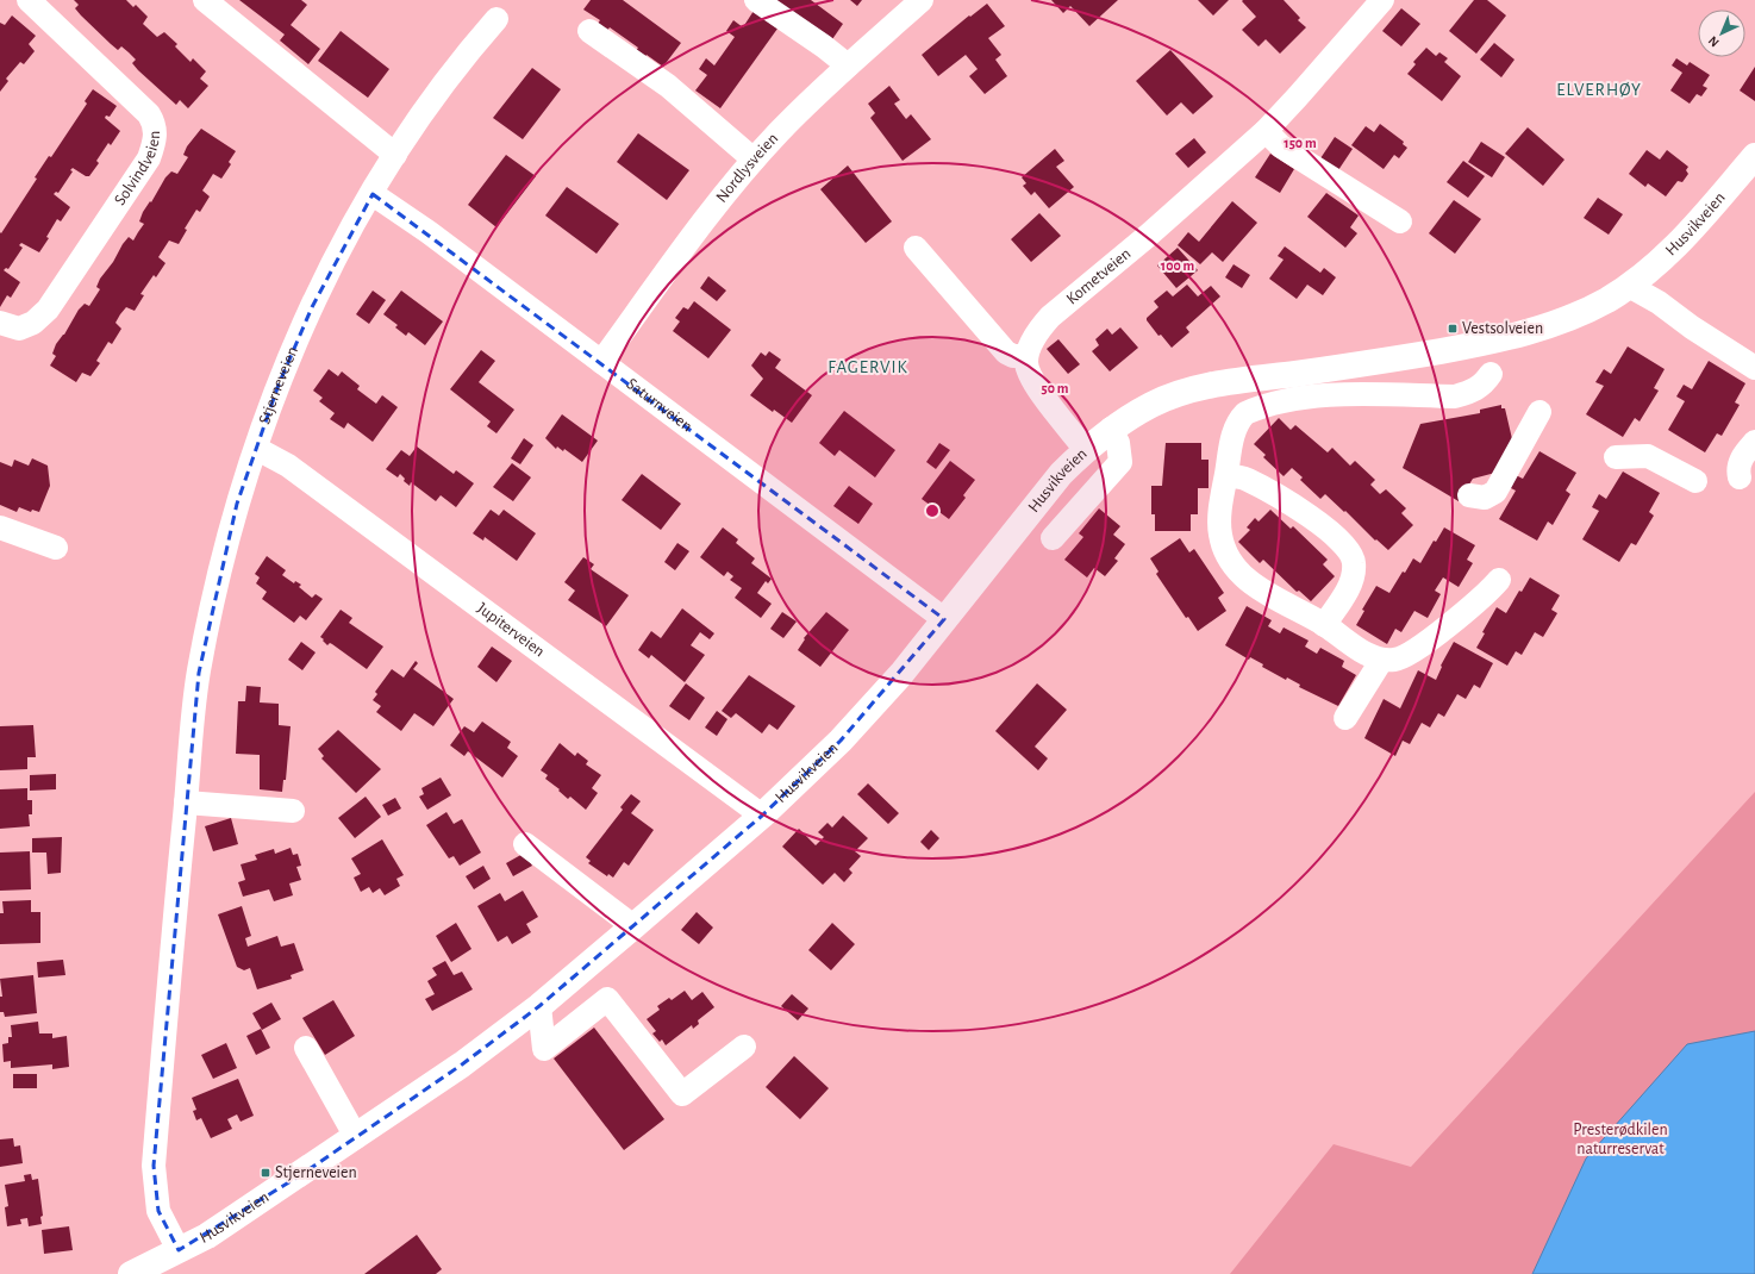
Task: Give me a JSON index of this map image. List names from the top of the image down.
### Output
{
  "streets": {
    "main road": ["Husvikveien"],
    "street": [
      "Solvindveien",
      "Nordlysveien",
      "Kometveien",
      "Stjerneveien",
      "Saturnveien",
      "Jupiterveien"
    ]
  },
  "crossings": [
    ["Nordlysveien", "Saturnveien"],
    ["Husvikveien", "Stjerneveien"],
    ["Husvikveien", "Saturnveien"],
    ["Husvikveien", "Jupiterveien"],
    ["Stjerneveien", "Saturnveien"],
    ["Stjerneveien", "Jupiterveien"]
  ],
  "districts": ["ELVERHØY", "FAGERVIK"],
  "parks": ["Presterødkilen naturreservat"],
  "places": {
    "transit": ["Vestsolveien", "Stjerneveien"]
  },
  "north": "bottom left",
  "rings": ["150 m", "100 m", "50 m"]
}
